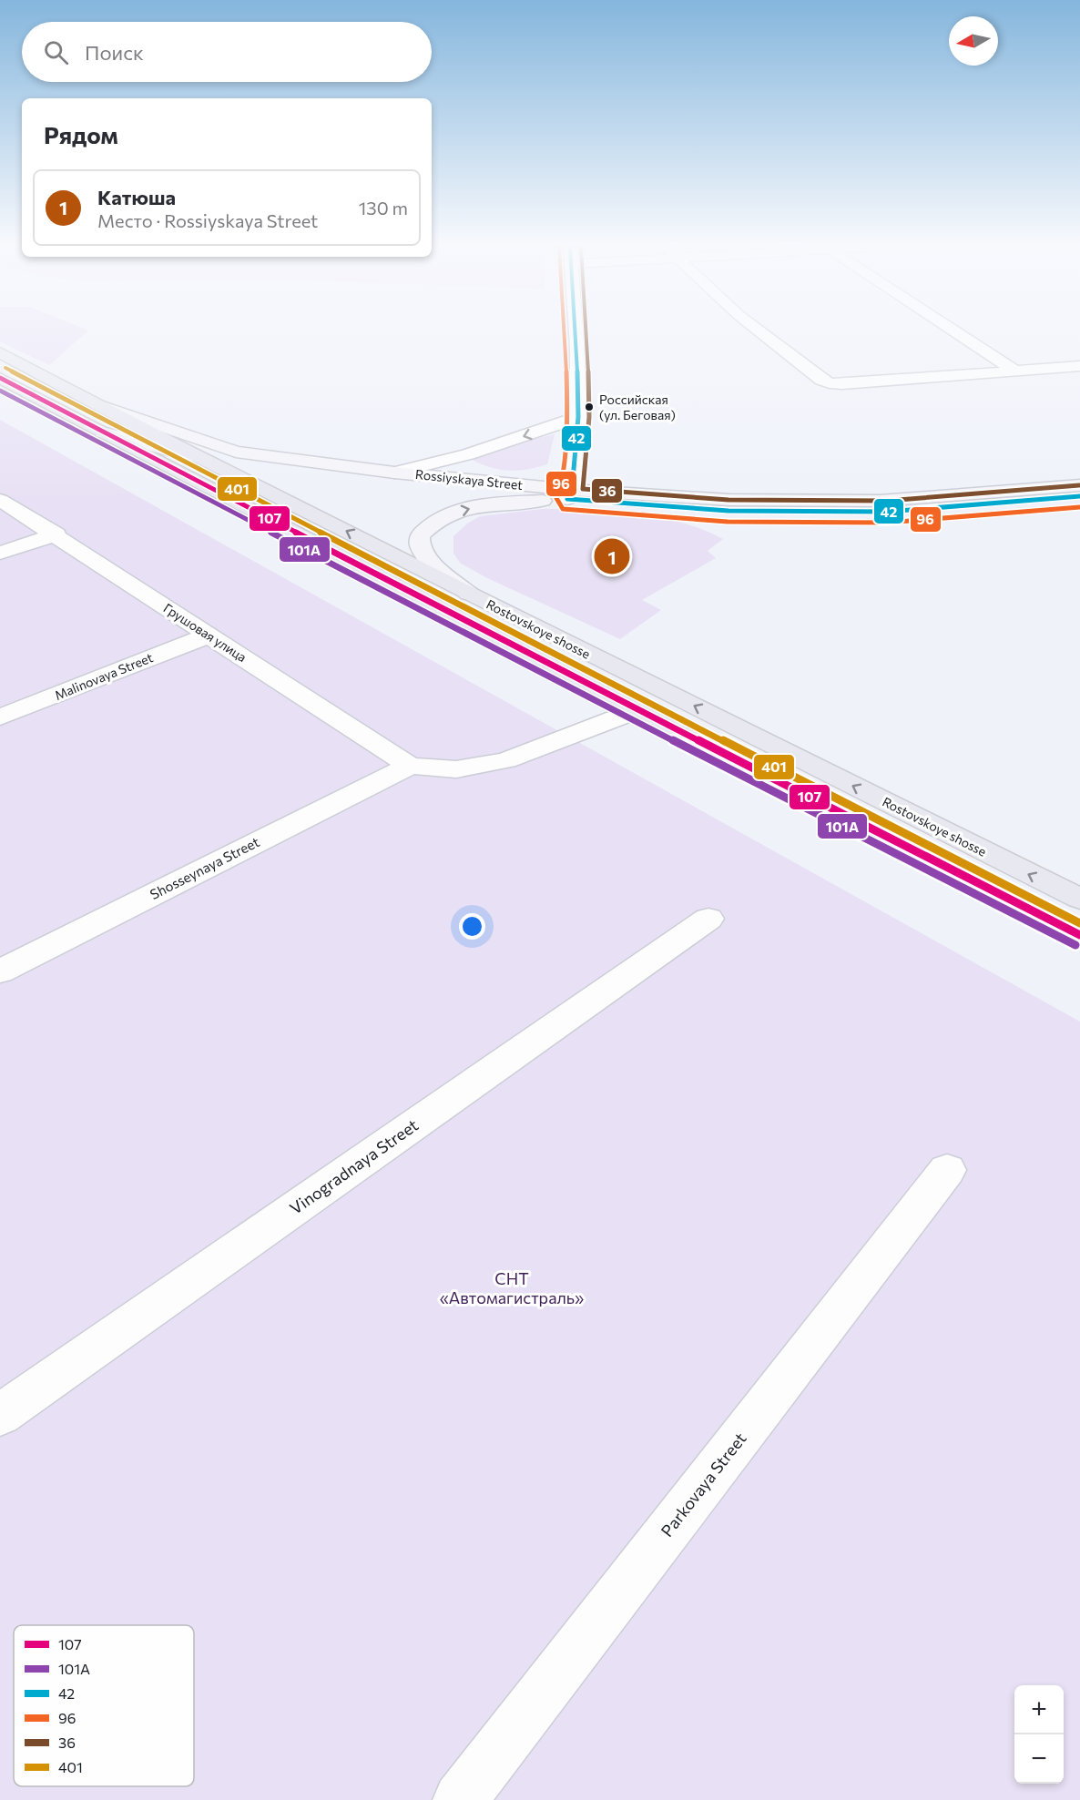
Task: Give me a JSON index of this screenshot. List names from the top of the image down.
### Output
{
  "streets": {
    "highway": ["Rostovskoye shosse"],
    "main road": ["Rossiyskaya Street"],
    "street": [
      "Грушовая улица",
      "Malinovaya Street",
      "Shosseynaya Street",
      "Vinogradnaya Street",
      "Parkovaya Street"
    ]
  },
  "crossings": [
    ["Rossiyskaya Street", "Rostovskoye shosse"],
    ["Грушовая улица", "Malinovaya Street"],
    ["Грушовая улица", "Shosseynaya Street"]
  ],
  "parks": ["СНТ «Автомагистраль»"],
  "places": ["Российская (ул. Беговая)"],
  "lines": [
    "transit line 42",
    "transit line 96",
    "transit line 36",
    "transit line 401",
    "transit line 107",
    "transit line 101А"
  ],
  "legend": [
    "107",
    "101А",
    "42",
    "96",
    "36",
    "401"
  ],
  "north": "left",
  "page": {
    "search": "Поиск",
    "heading": "Рядом",
    "list": [
      {
        "mark": "1",
        "name": "Катюша",
        "note": "Место · Rossiyskaya Street",
        "value": "130 m"
      }
    ],
    "pins": "1",
    "map_buttons": ["+", "−"]
  }
}
